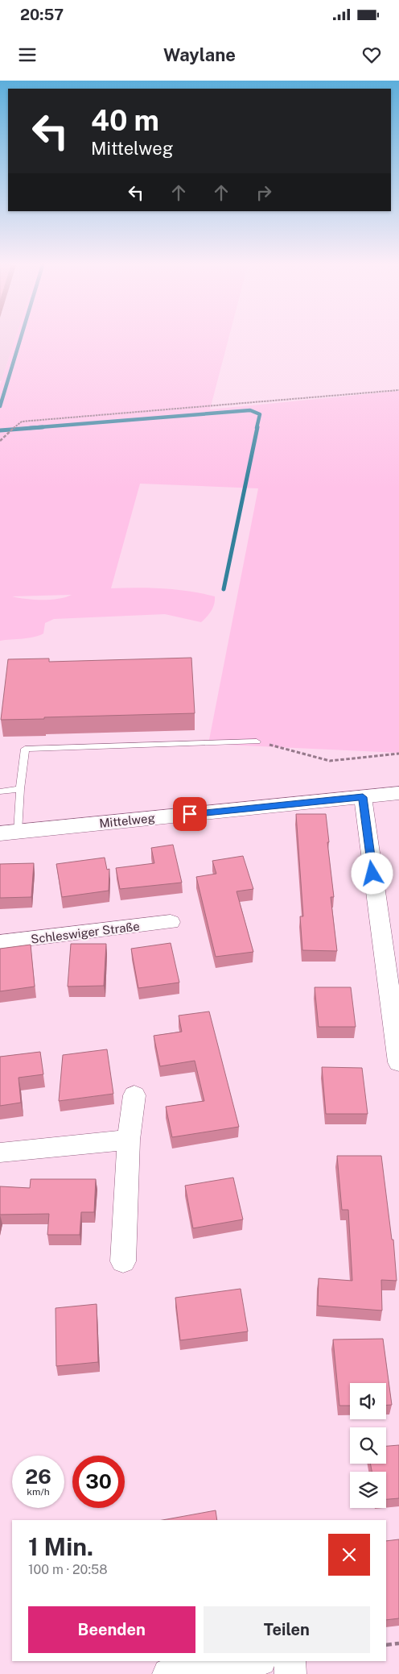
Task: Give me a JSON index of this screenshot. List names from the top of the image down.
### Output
{
  "streets": {
    "street": ["Mittelweg", "Schleswiger Straße"]
  },
  "page": {
    "status": "20:57",
    "header": "Waylane",
    "turn": ["40 m", "Mittelweg"],
    "speed": "26 km/h",
    "limit": "30",
    "heading": ["1 Min.", "100 m · 20:58"],
    "buttons": ["Beenden", "Teilen"]
  }
}
